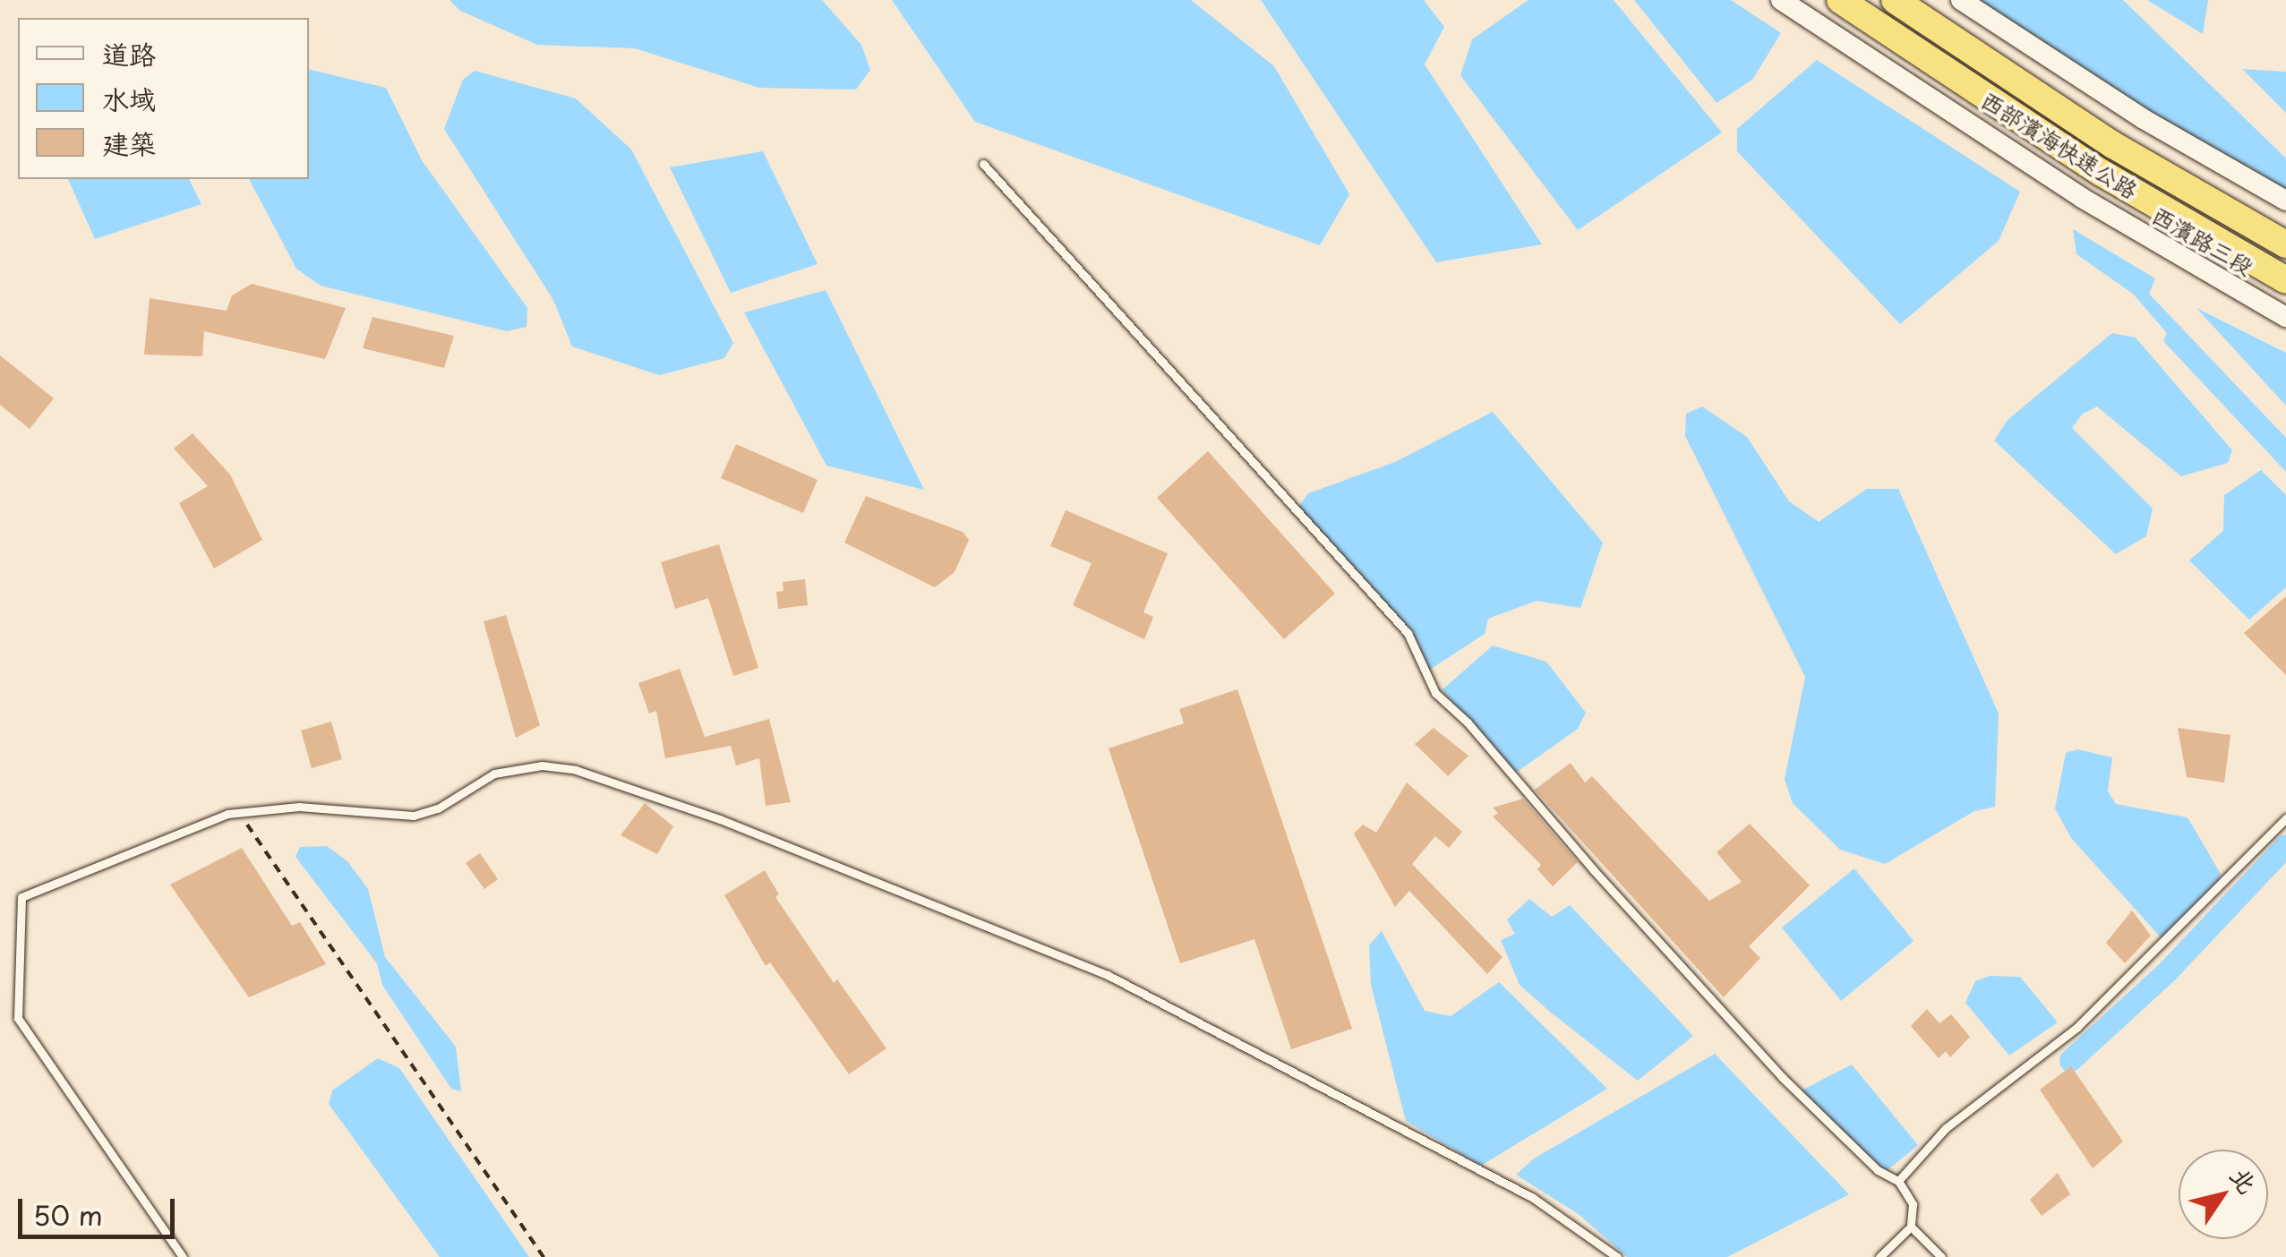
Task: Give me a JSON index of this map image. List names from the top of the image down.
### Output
{
  "streets": {
    "highway": ["西部濱海快速公路"],
    "street": ["西濱路三段"]
  },
  "legend": ["道路", "水域", "建築"],
  "scale_bar": "50 m",
  "north": "top right"
}
